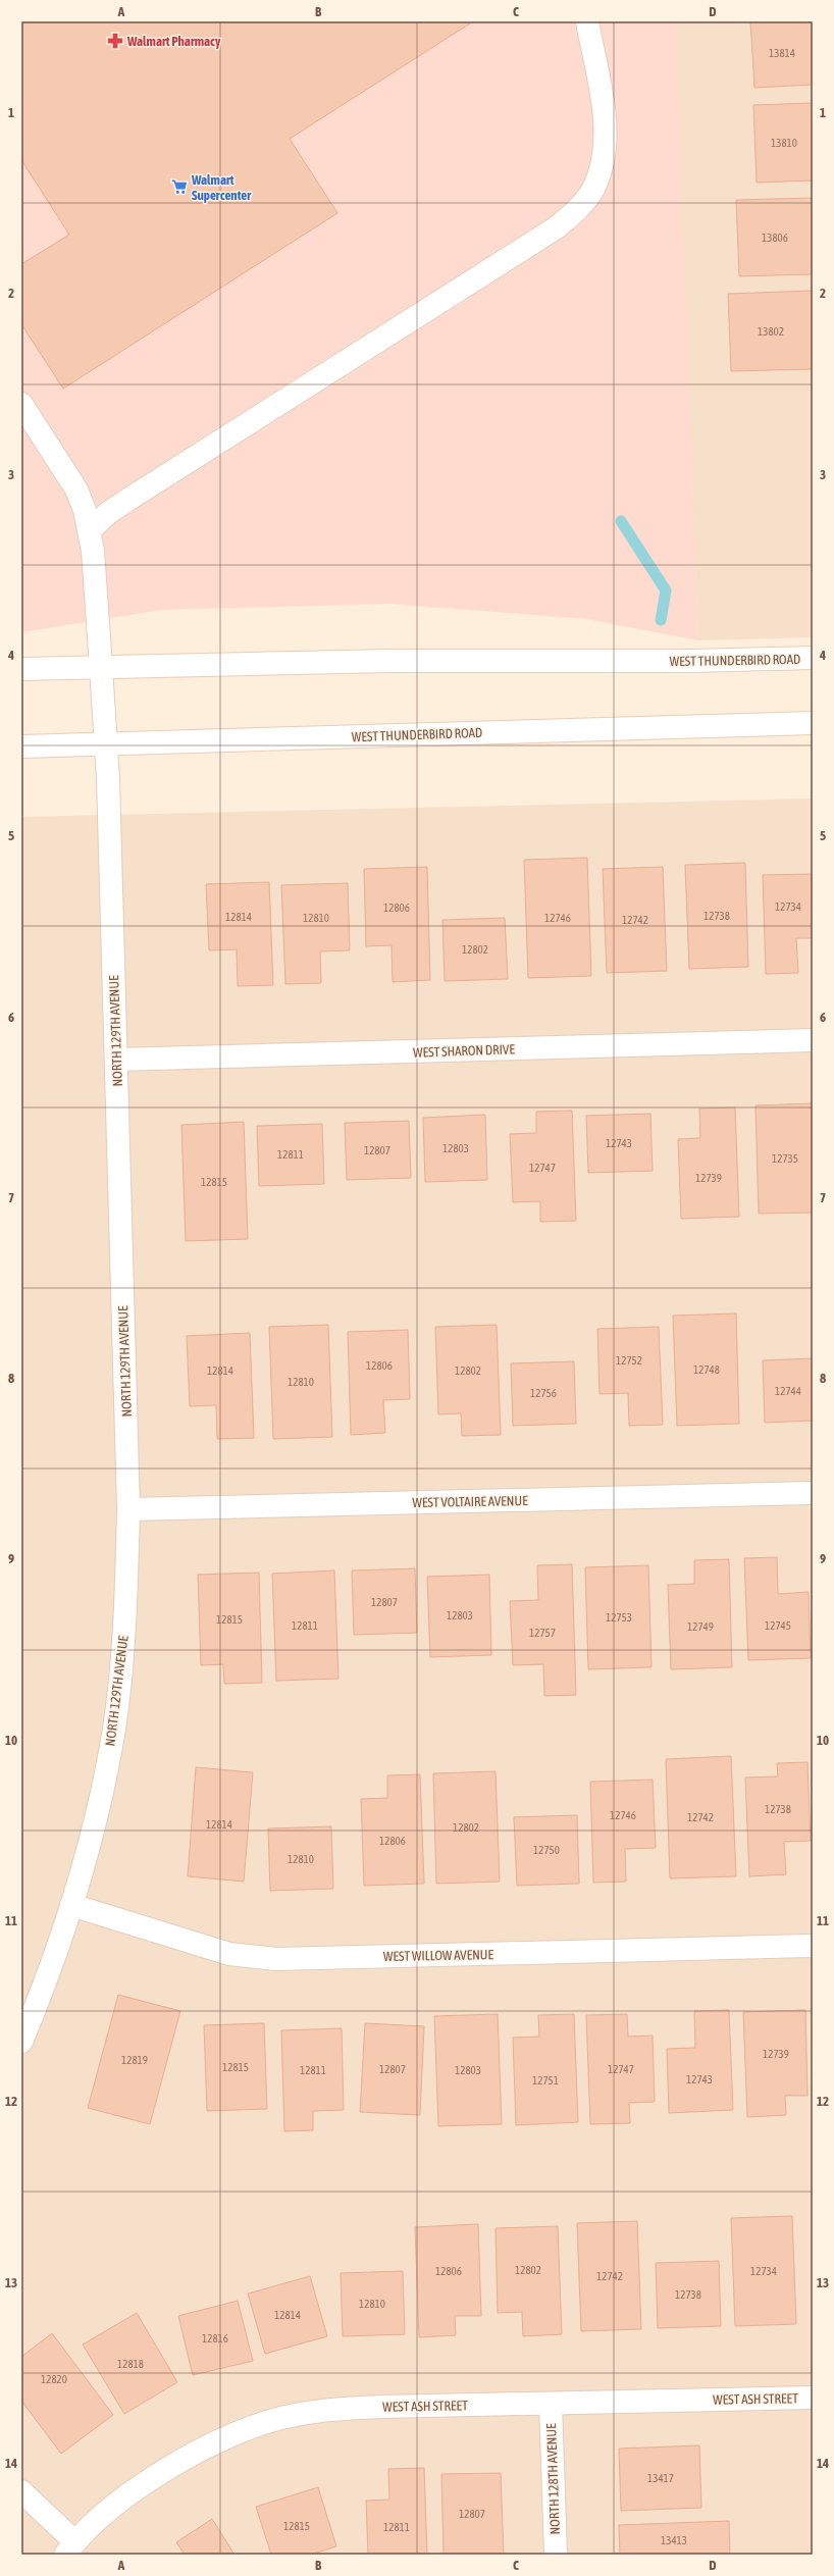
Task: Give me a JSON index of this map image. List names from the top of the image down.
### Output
{
  "streets": {
    "street": [
      "WEST THUNDERBIRD ROAD",
      "NORTH 129TH AVENUE",
      "WEST SHARON DRIVE",
      "WEST VOLTAIRE AVENUE",
      "WEST WILLOW AVENUE",
      "WEST ASH STREET",
      "NORTH 128TH AVENUE"
    ]
  },
  "crossings": [
    ["WEST THUNDERBIRD ROAD", "NORTH 129TH AVENUE"],
    ["NORTH 129TH AVENUE", "WEST SHARON DRIVE"],
    ["NORTH 129TH AVENUE", "WEST VOLTAIRE AVENUE"],
    ["NORTH 129TH AVENUE", "WEST WILLOW AVENUE"],
    ["WEST ASH STREET", "NORTH 128TH AVENUE"]
  ],
  "places": {
    "pharmacy": ["Walmart Pharmacy"],
    "supermarket": ["Walmart Supercenter"]
  },
  "house_numbers": [
    "13814",
    "13810",
    "13806",
    "13802",
    "12734",
    "12806",
    "12738",
    "12814",
    "12810",
    "12746",
    "12742",
    "12802",
    "12743",
    "12803",
    "12807",
    "12811",
    "12735",
    "12747",
    "12739",
    "12815",
    "12752",
    "12806",
    "12748",
    "12814",
    "12802",
    "12810",
    "12744",
    "12756",
    "12807",
    "12803",
    "12753",
    "12815",
    "12811",
    "12745",
    "12749",
    "12757",
    "12738",
    "12746",
    "12742",
    "12814",
    "12802",
    "12806",
    "12750",
    "12810",
    "12739",
    "12819",
    "12815",
    "12807",
    "12747",
    "12811",
    "12803",
    "12743",
    "12751",
    "12802",
    "12806",
    "12734",
    "12742",
    "12738",
    "12810",
    "12814",
    "12816",
    "12818",
    "12820",
    "13417",
    "12807",
    "12815",
    "12811",
    "13413"
  ],
  "grid": {
    "columns": [
      "A",
      "B",
      "C",
      "D"
    ],
    "rows": [
      "1",
      "2",
      "3",
      "4",
      "5",
      "6",
      "7",
      "8",
      "9",
      "10",
      "11",
      "12",
      "13",
      "14"
    ]
  }
}
